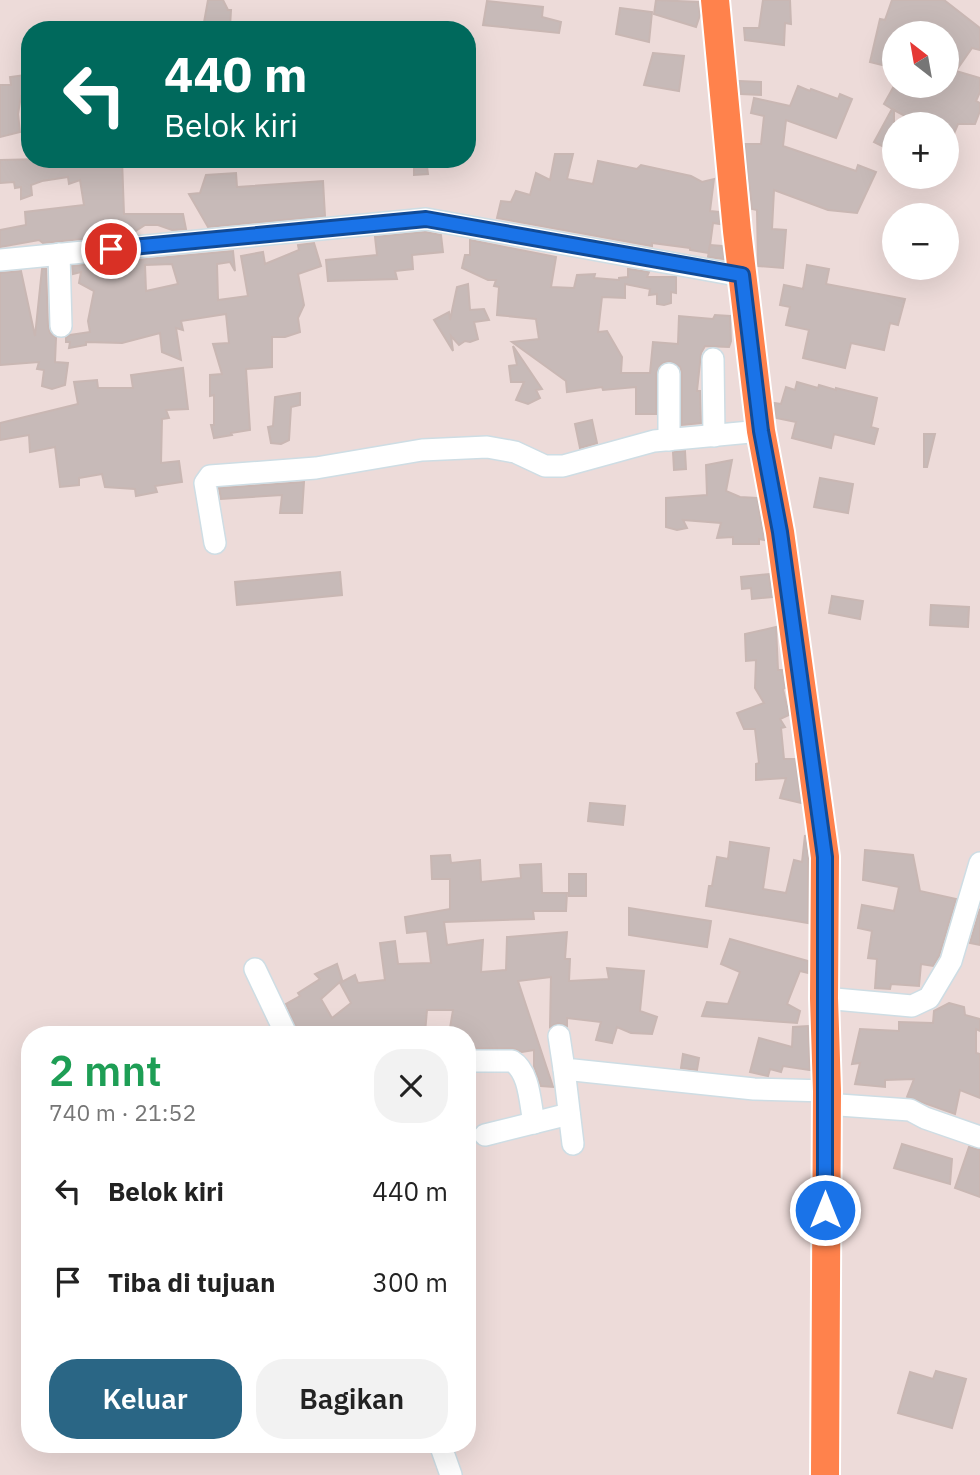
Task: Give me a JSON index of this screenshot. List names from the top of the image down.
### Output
{
  "north": "top left",
  "page": {
    "map_buttons": ["+", "−"],
    "turn": ["440 m", "Belok kiri"],
    "heading": ["2 mnt", "740 m · 21:52"],
    "list": [
      {
        "name": "Belok kiri",
        "value": "440 m"
      },
      {
        "name": "Tiba di tujuan",
        "value": "300 m"
      }
    ],
    "buttons": ["Keluar", "Bagikan"]
  }
}
